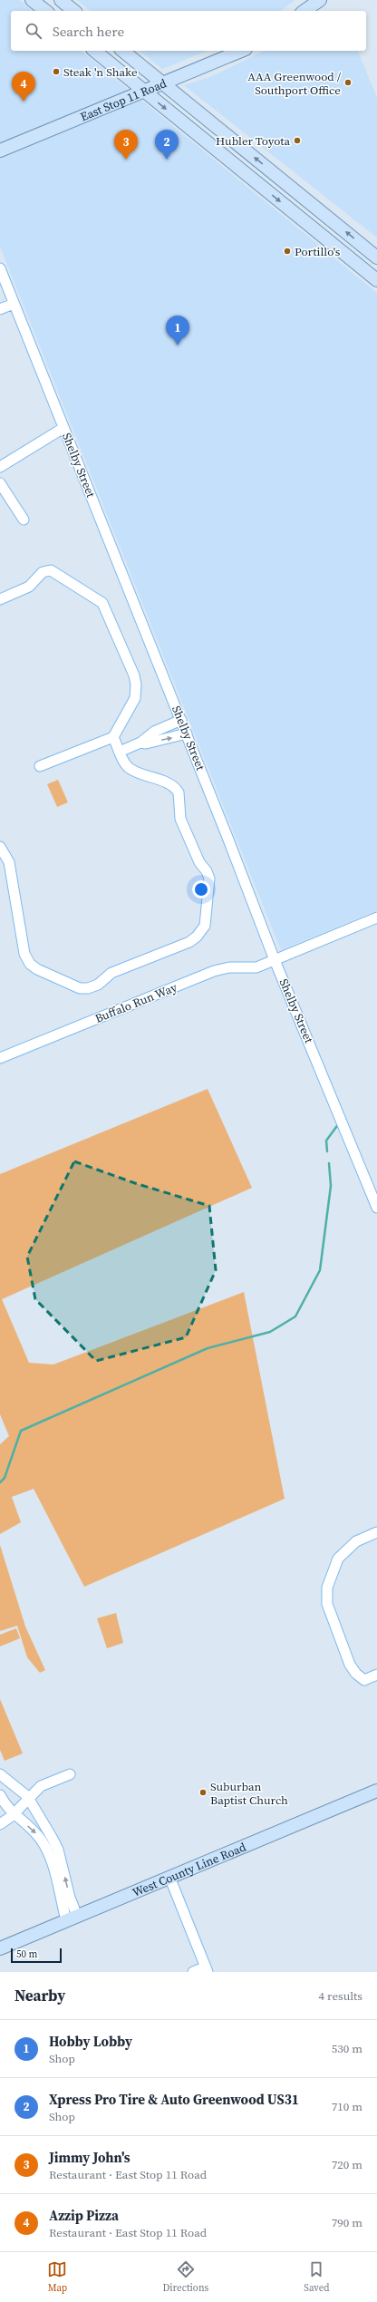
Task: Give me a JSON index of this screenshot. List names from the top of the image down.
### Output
{
  "streets": {
    "main road": ["East Stop 11 Road", "West County Line Road"],
    "street": ["Shelby Street", "Buffalo Run Way"]
  },
  "crossings": [
    ["Shelby Street", "Buffalo Run Way"]
  ],
  "places": [
    "Steak 'n Shake",
    "AAA Greenwood / Southport Office",
    "Hubler Toyota",
    "Portillo's",
    "Suburban Baptist Church"
  ],
  "scale_bar": "50 m",
  "page": {
    "search": "Search here",
    "pins": [
      "4",
      "2",
      "3",
      "1"
    ],
    "scale": "50 m",
    "heading": ["Nearby", "4 results"],
    "list": [
      {
        "mark": "1",
        "name": "Hobby Lobby",
        "note": "Shop",
        "value": "530 m"
      },
      {
        "mark": "2",
        "name": "Xpress Pro Tire & Auto Greenwood US31",
        "note": "Shop",
        "value": "710 m"
      },
      {
        "mark": "3",
        "name": "Jimmy John's",
        "note": "Restaurant · East Stop 11 Road",
        "value": "720 m"
      },
      {
        "mark": "4",
        "name": "Azzip Pizza",
        "note": "Restaurant · East Stop 11 Road",
        "value": "790 m"
      }
    ],
    "nav": ["Map", "Directions", "Saved"]
  }
}
